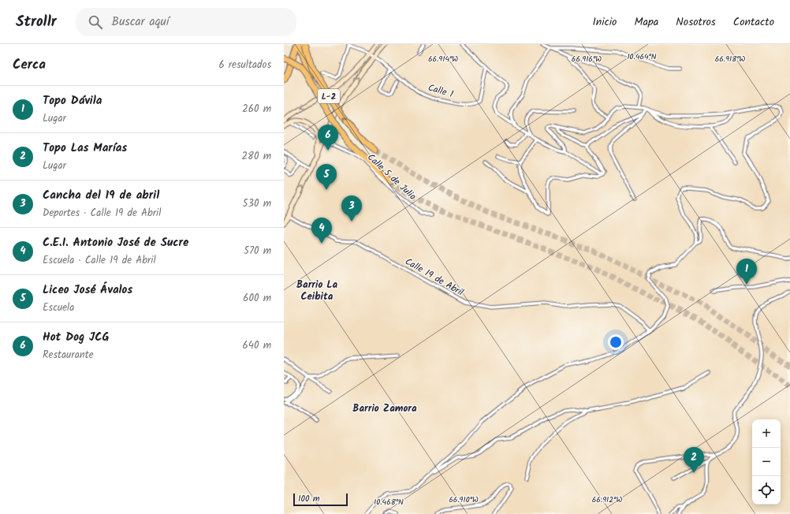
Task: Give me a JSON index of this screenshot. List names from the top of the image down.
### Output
{
  "streets": {
    "highway": ["L-2"],
    "street": ["Calle 1", "Calle 5 de Julio", "Calle 19 de Abril"]
  },
  "districts": ["Barrio La Ceibita", "Barrio Zamora"],
  "scale_bar": "100 m",
  "page": {
    "header": "Strollr",
    "search": "Buscar aquí",
    "nav": [
      "Inicio",
      "Mapa",
      "Nosotros",
      "Contacto"
    ],
    "heading": ["Cerca", "6 resultados"],
    "list": [
      {
        "mark": "1",
        "name": "Topo Dávila",
        "note": "Lugar",
        "value": "260 m"
      },
      {
        "mark": "2",
        "name": "Topo Las Marías",
        "note": "Lugar",
        "value": "280 m"
      },
      {
        "mark": "3",
        "name": "Cancha del 19 de abril",
        "note": "Deportes · Calle 19 de Abril",
        "value": "530 m"
      },
      {
        "mark": "4",
        "name": "C.E.I. Antonio José de Sucre",
        "note": "Escuela · Calle 19 de Abril",
        "value": "570 m"
      },
      {
        "mark": "5",
        "name": "Liceo José Ávalos",
        "note": "Escuela",
        "value": "600 m"
      },
      {
        "mark": "6",
        "name": "Hot Dog JCG",
        "note": "Restaurante",
        "value": "640 m"
      }
    ],
    "pins": [
      "6",
      "5",
      "3",
      "4",
      "1",
      "2"
    ],
    "map_buttons": ["+", "−"],
    "scale": "100 m"
  },
  "coordinates": [
    "10.464°N",
    "66.914°W",
    "66.916°W",
    "66.918°W",
    "66.910°W",
    "66.912°W",
    "10.468°N"
  ]
}
